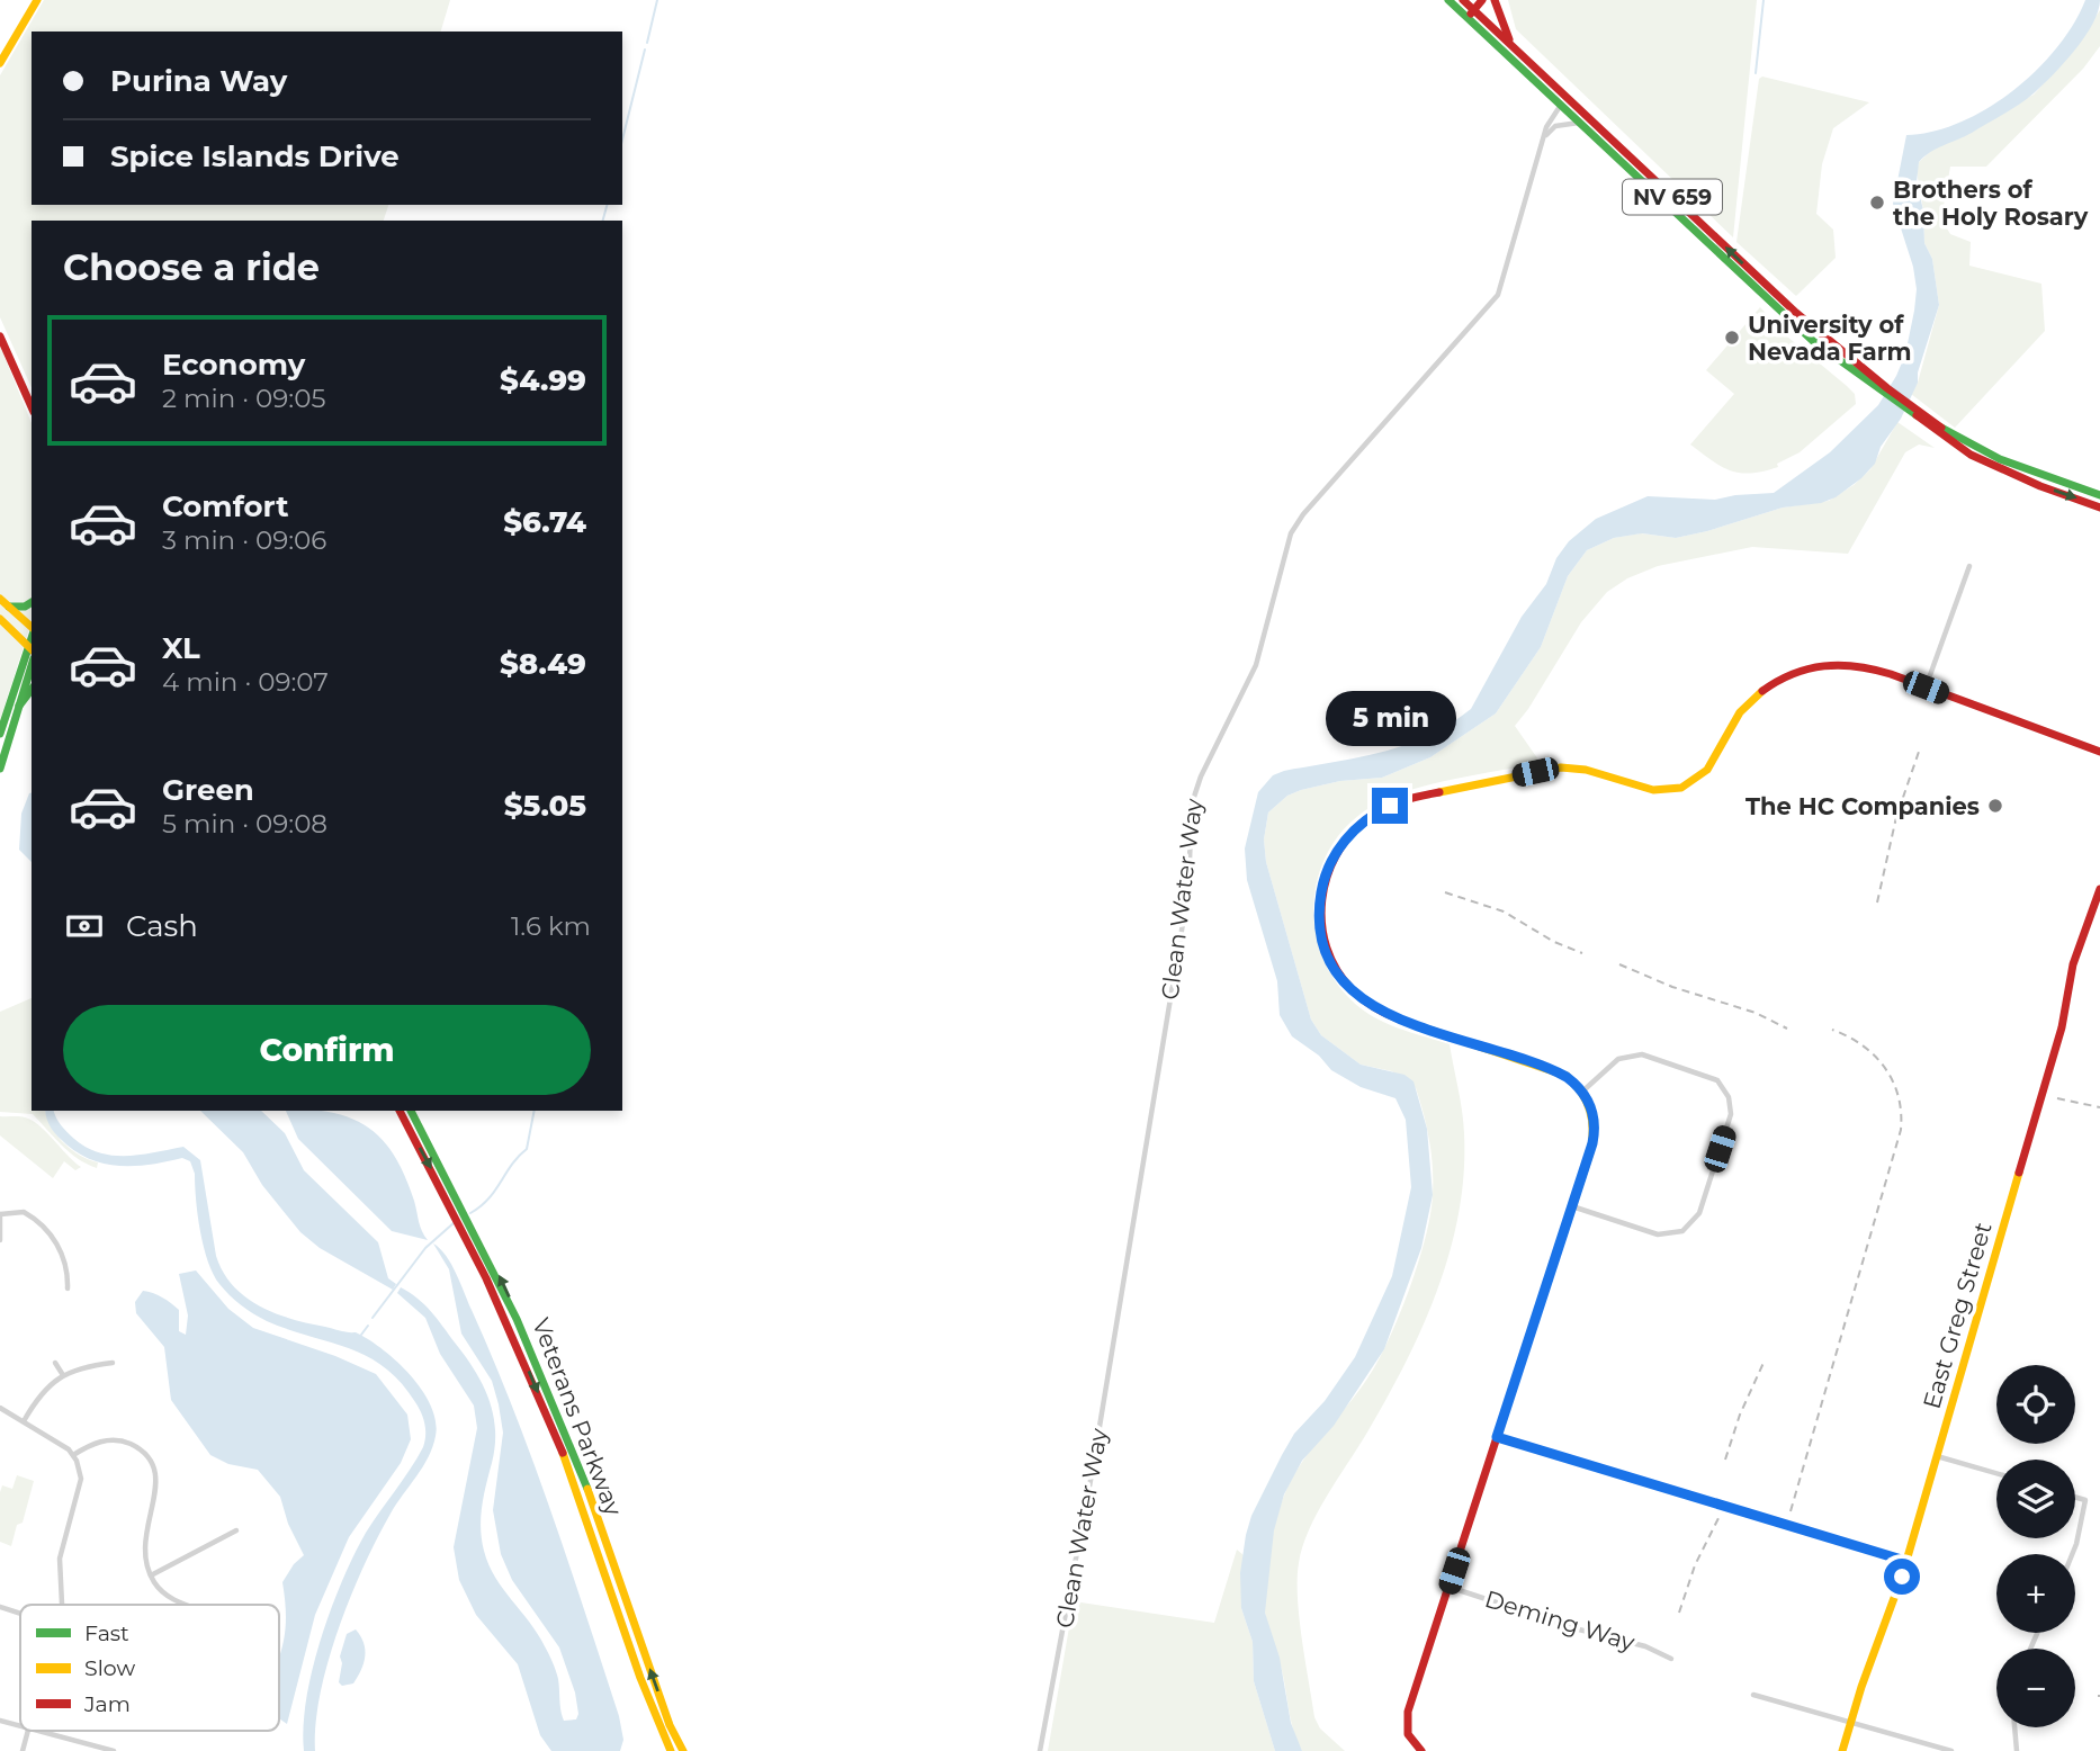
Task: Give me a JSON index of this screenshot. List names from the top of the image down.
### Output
{
  "streets": {
    "main road": ["NV 659", "East Greg Street", "Veterans Parkway"],
    "street": ["Clean Water Way", "Deming Way"]
  },
  "crossings": [
    ["NV 659", "Clean Water Way"]
  ],
  "places": ["Brothers of the Holy Rosary", "University of Nevada Farm", "The HC Companies"],
  "legend": ["Fast", "Slow", "Jam"],
  "page": {
    "banner": ["Purina Way", "Spice Islands Drive"],
    "heading": "Choose a ride",
    "list": [
      {
        "name": "Economy",
        "note": "2 min · 09:05",
        "value": "$4.99"
      },
      {
        "name": "Comfort",
        "note": "3 min · 09:06",
        "value": "$6.74"
      },
      {
        "name": "XL",
        "note": "4 min · 09:07",
        "value": "$8.49"
      },
      {
        "name": "Green",
        "note": "5 min · 09:08",
        "value": "$5.05"
      }
    ],
    "bubble": "5 min",
    "pay": ["Cash", "1.6 km"],
    "buttons": "Confirm",
    "map_buttons": ["+", "−"]
  }
}
